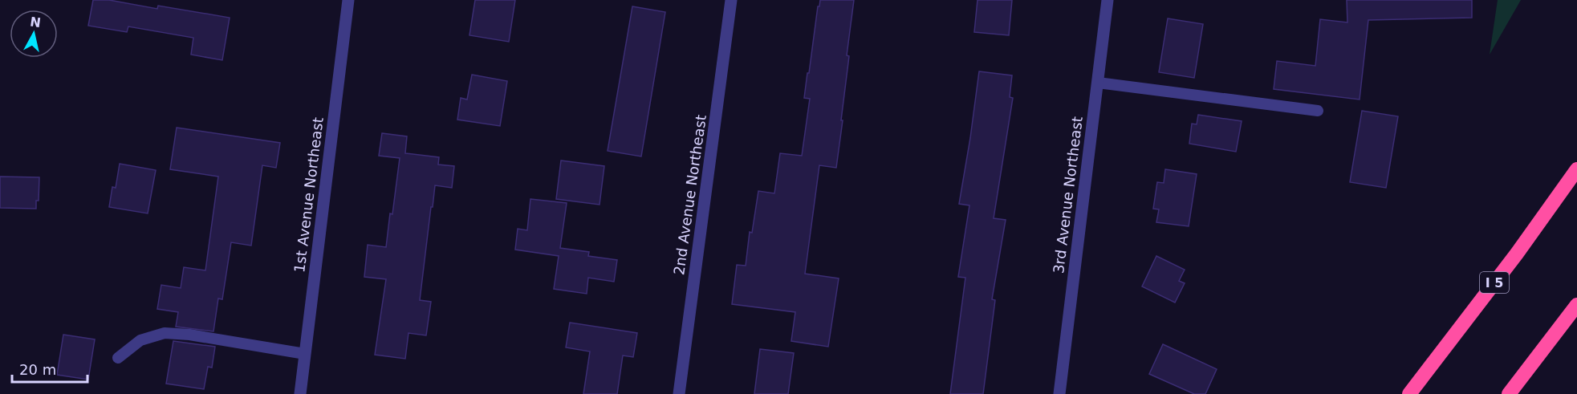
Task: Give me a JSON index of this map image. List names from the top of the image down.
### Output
{
  "streets": {
    "highway": ["I 5"],
    "street": ["1st Avenue Northeast", "2nd Avenue Northeast", "3rd Avenue Northeast"]
  },
  "scale_bar": "20 m",
  "north": "top"
}
